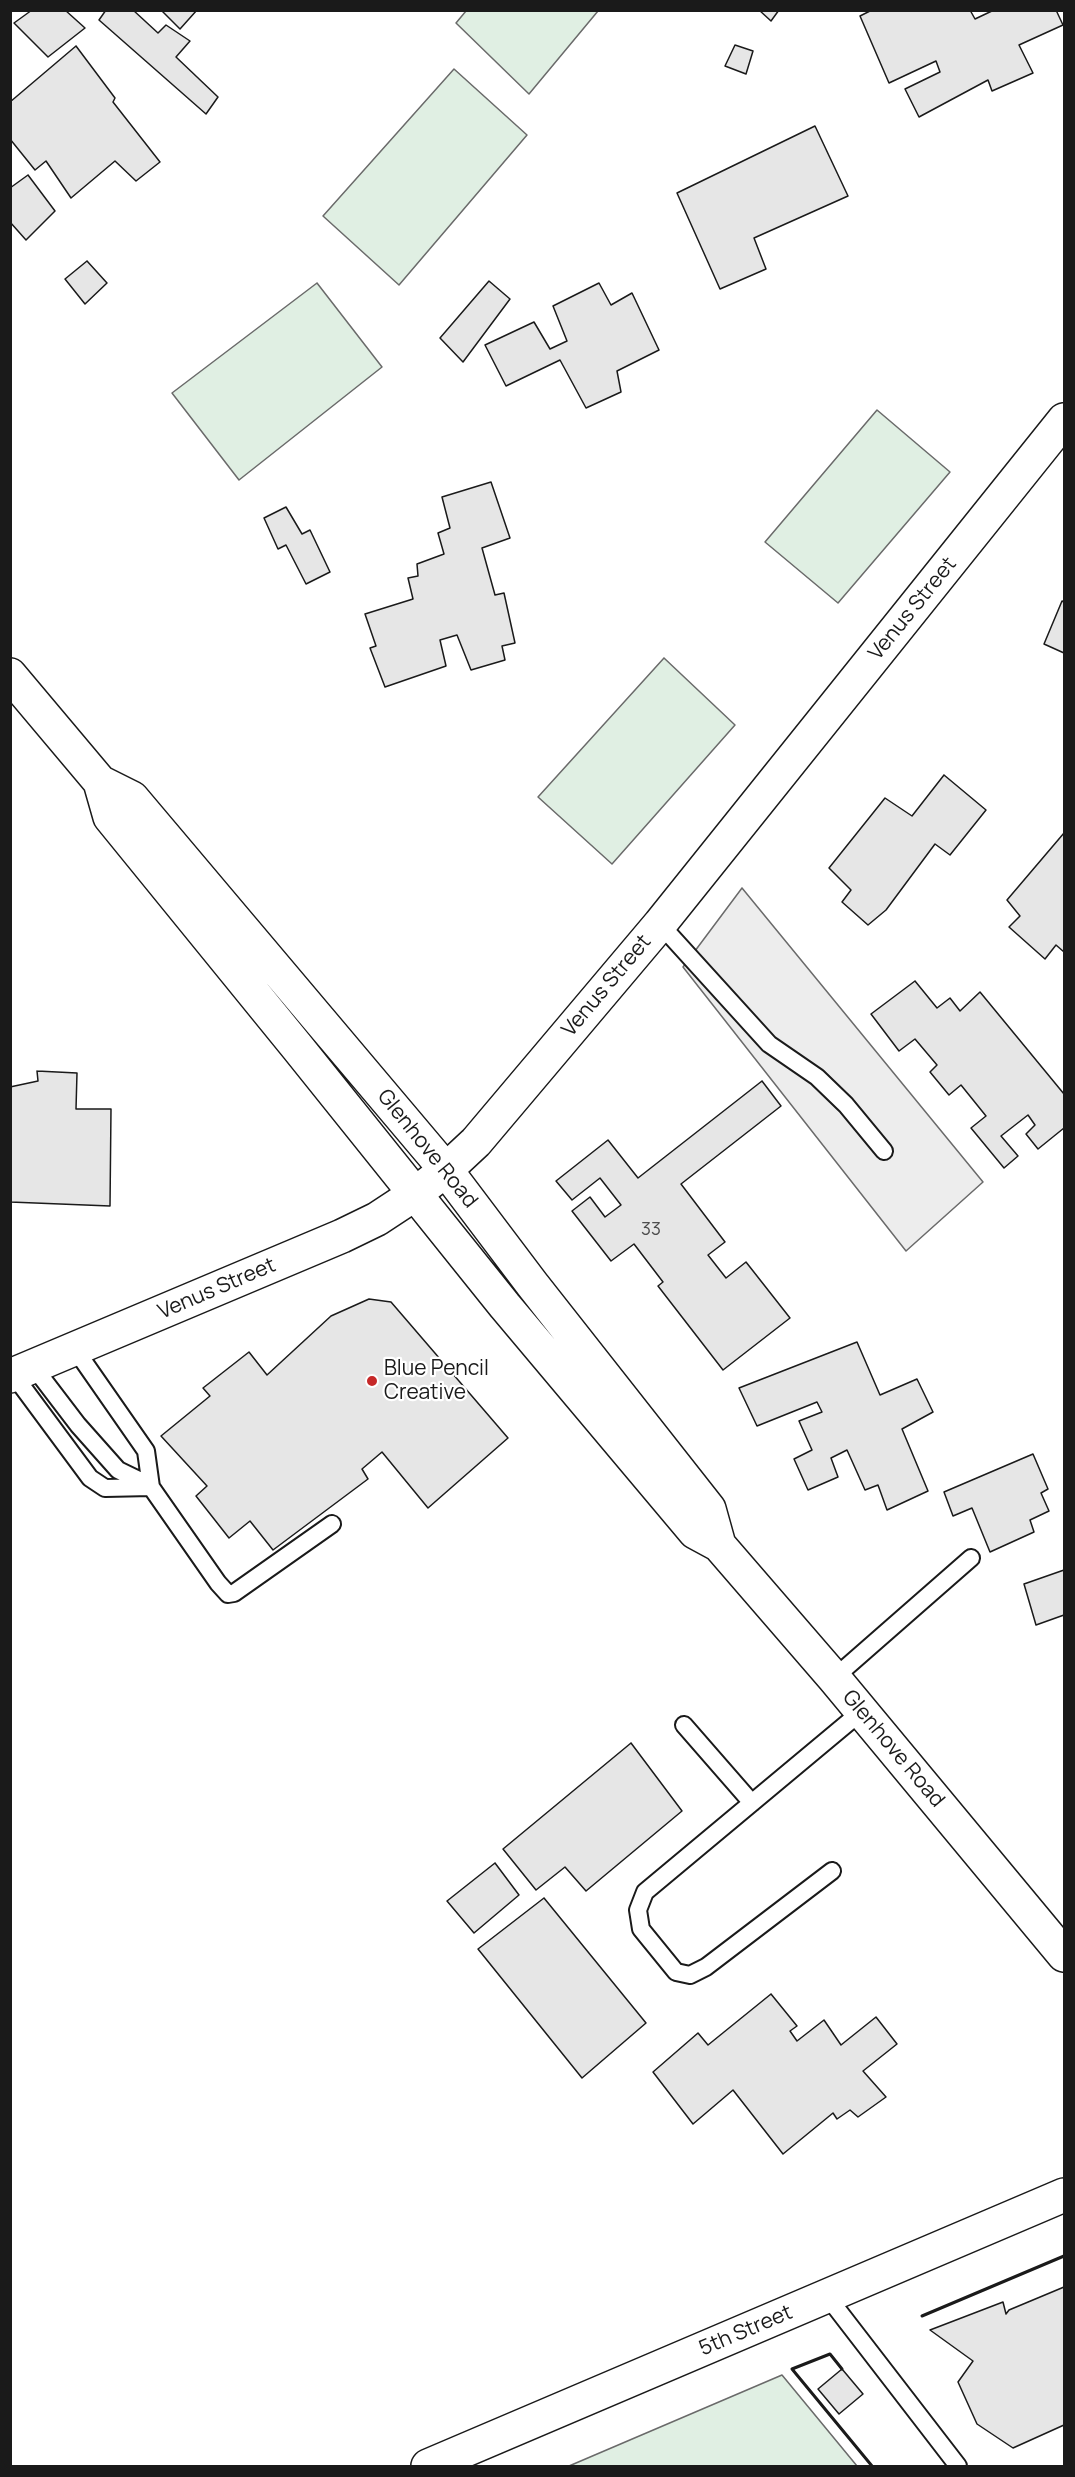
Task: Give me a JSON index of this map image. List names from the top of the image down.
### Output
{
  "streets": {
    "main road": ["Venus Street", "Glenhove Road", "5th Street"]
  },
  "crossings": [
    ["Venus Street", "Glenhove Road"]
  ],
  "places": ["Blue Pencil Creative"],
  "house_numbers": ["33"]
}
